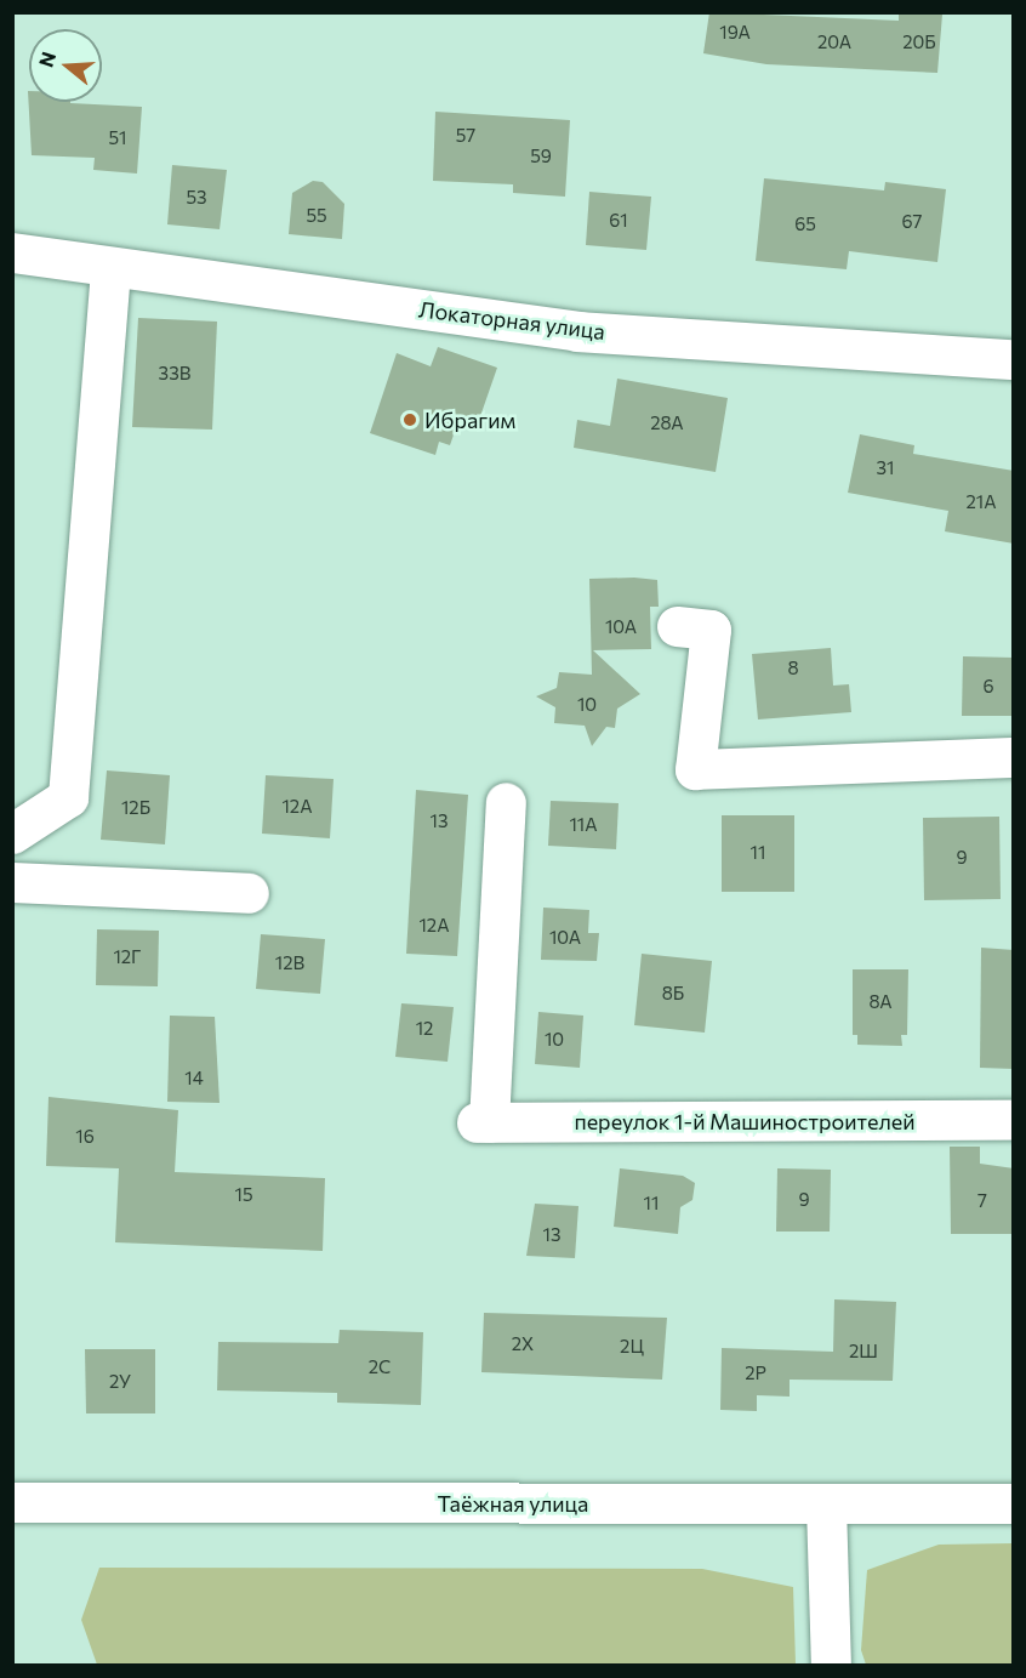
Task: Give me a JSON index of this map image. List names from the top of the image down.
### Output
{
  "streets": {
    "street": ["Локаторная улица", "переулок 1-й Машиностроителей", "Таёжная улица"]
  },
  "places": ["Ибрагим"],
  "house_numbers": [
    "19А",
    "20А",
    "20Б",
    "57",
    "51",
    "59",
    "53",
    "55",
    "61",
    "67",
    "65",
    "33В",
    "28А",
    "31",
    "21А",
    "10А",
    "8",
    "6",
    "10",
    "12А",
    "12Б",
    "13",
    "11А",
    "11",
    "9",
    "12А",
    "10А",
    "12Г",
    "12В",
    "8Б",
    "8А",
    "12",
    "10",
    "14",
    "16",
    "15",
    "9",
    "7",
    "11",
    "13",
    "2Х",
    "2Ц",
    "2Ш",
    "2С",
    "2Р",
    "2У"
  ],
  "north": "left"
}
